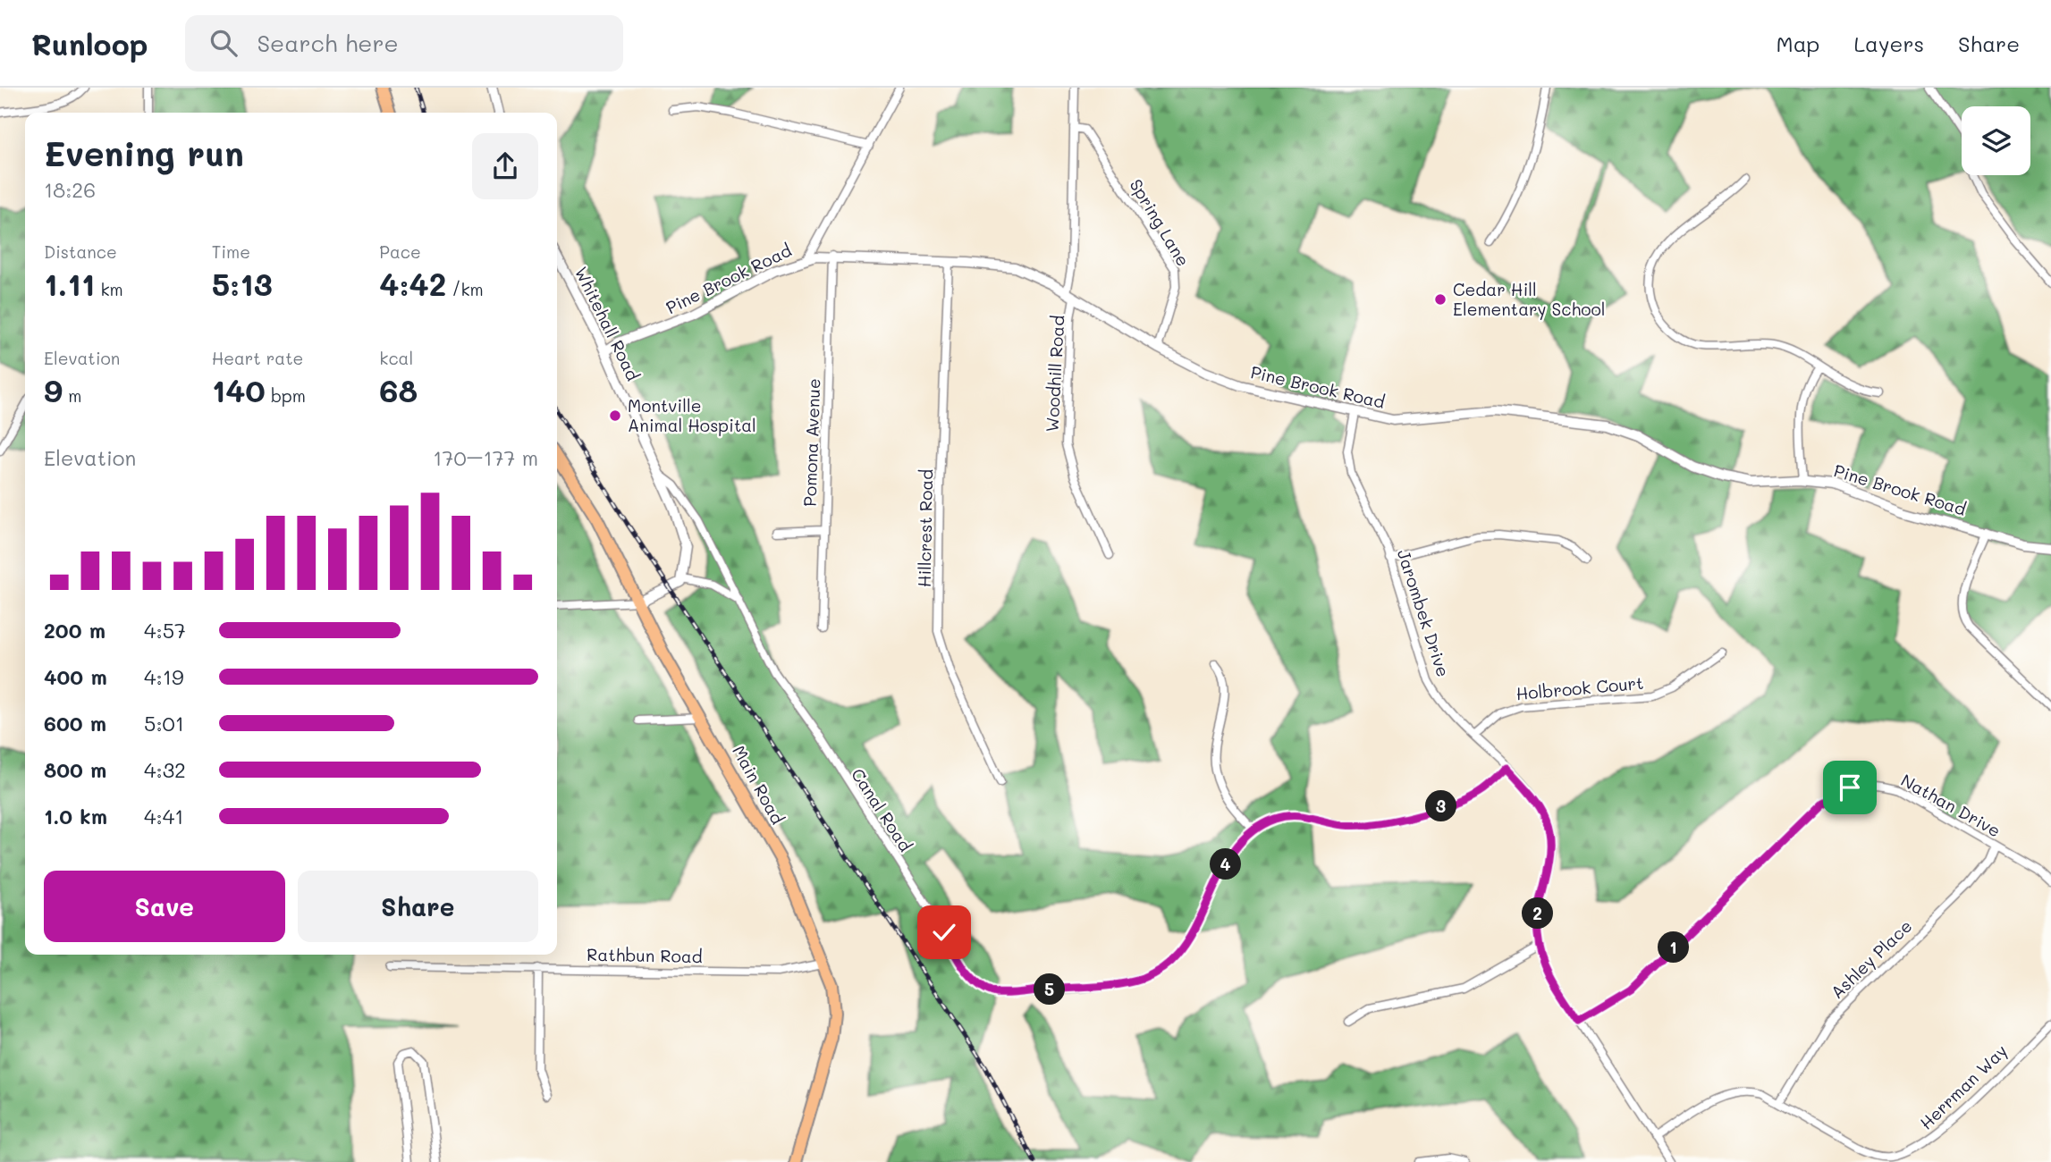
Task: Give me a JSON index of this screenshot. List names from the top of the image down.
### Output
{
  "streets": {
    "main road": ["Main Road"],
    "street": [
      "Spring Lane",
      "Pine Brook Road",
      "Whitehall Road",
      "Woodhill Road",
      "Pomona Avenue",
      "Hillcrest Road",
      "Jarombek Drive",
      "Holbrook Court",
      "Nathan Drive",
      "Canal Road",
      "Rathbun Road",
      "Ashley Place",
      "Herrman Way"
    ]
  },
  "crossings": [
    ["Spring Lane", "Pine Brook Road"],
    ["Spring Lane", "Woodhill Road"],
    ["Pine Brook Road", "Whitehall Road"],
    ["Pine Brook Road", "Woodhill Road"],
    ["Pine Brook Road", "Pomona Avenue"],
    ["Pine Brook Road", "Hillcrest Road"],
    ["Pine Brook Road", "Jarombek Drive"],
    ["Whitehall Road", "Canal Road"],
    ["Jarombek Drive", "Holbrook Court"],
    ["Jarombek Drive", "Nathan Drive"],
    ["Jarombek Drive", "Herrman Way"],
    ["Main Road", "Rathbun Road"],
    ["Nathan Drive", "Ashley Place"],
    ["Ashley Place", "Herrman Way"]
  ],
  "places": ["Cedar Hill Elementary School", "Montville Animal Hospital"],
  "page": {
    "header": "Runloop",
    "search": "Search here",
    "nav": ["Map", "Layers", "Share"],
    "heading": ["Evening run", "18:26"],
    "stats": [
      ["Distance", "1.11 km"],
      ["Time", "5:13"],
      ["Pace", "4:42 /km"],
      ["Elevation", "9 m"],
      ["Heart rate", "140 bpm"],
      ["kcal", "68"]
    ],
    "chart": ["Elevation", "170–177 m"],
    "list": [
      {
        "name": "200 m",
        "note": "4:57"
      },
      {
        "name": "400 m",
        "note": "4:19"
      },
      {
        "name": "600 m",
        "note": "5:01"
      },
      {
        "name": "800 m",
        "note": "4:32"
      },
      {
        "name": "1.0 km",
        "note": "4:41"
      }
    ],
    "pins": [
      "3",
      "4",
      "2",
      "1",
      "5"
    ],
    "buttons": ["Save", "Share"]
  }
}
